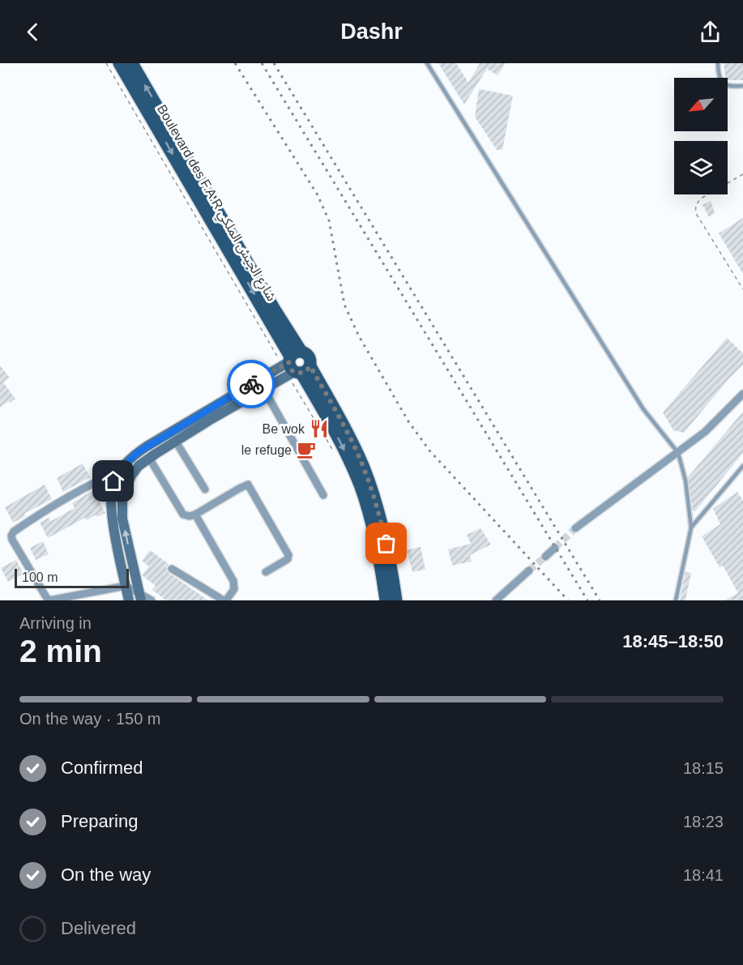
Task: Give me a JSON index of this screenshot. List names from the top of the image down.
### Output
{
  "streets": {
    "main road": ["Boulevard des F.A.R شارع الجيش الملكي"]
  },
  "places": {
    "restaurant": ["Be wok"],
    "cafe": ["le refuge"]
  },
  "scale_bar": "100 m",
  "north": "bottom left",
  "page": {
    "header": "Dashr",
    "scale": "100 m",
    "heading": ["2 min", "Arriving in", "18:45–18:50"],
    "bar": "On the way · 150 m",
    "list": [
      ["Confirmed", "18:15"],
      ["Preparing", "18:23"],
      ["On the way", "18:41"],
      "Delivered"
    ]
  }
}
